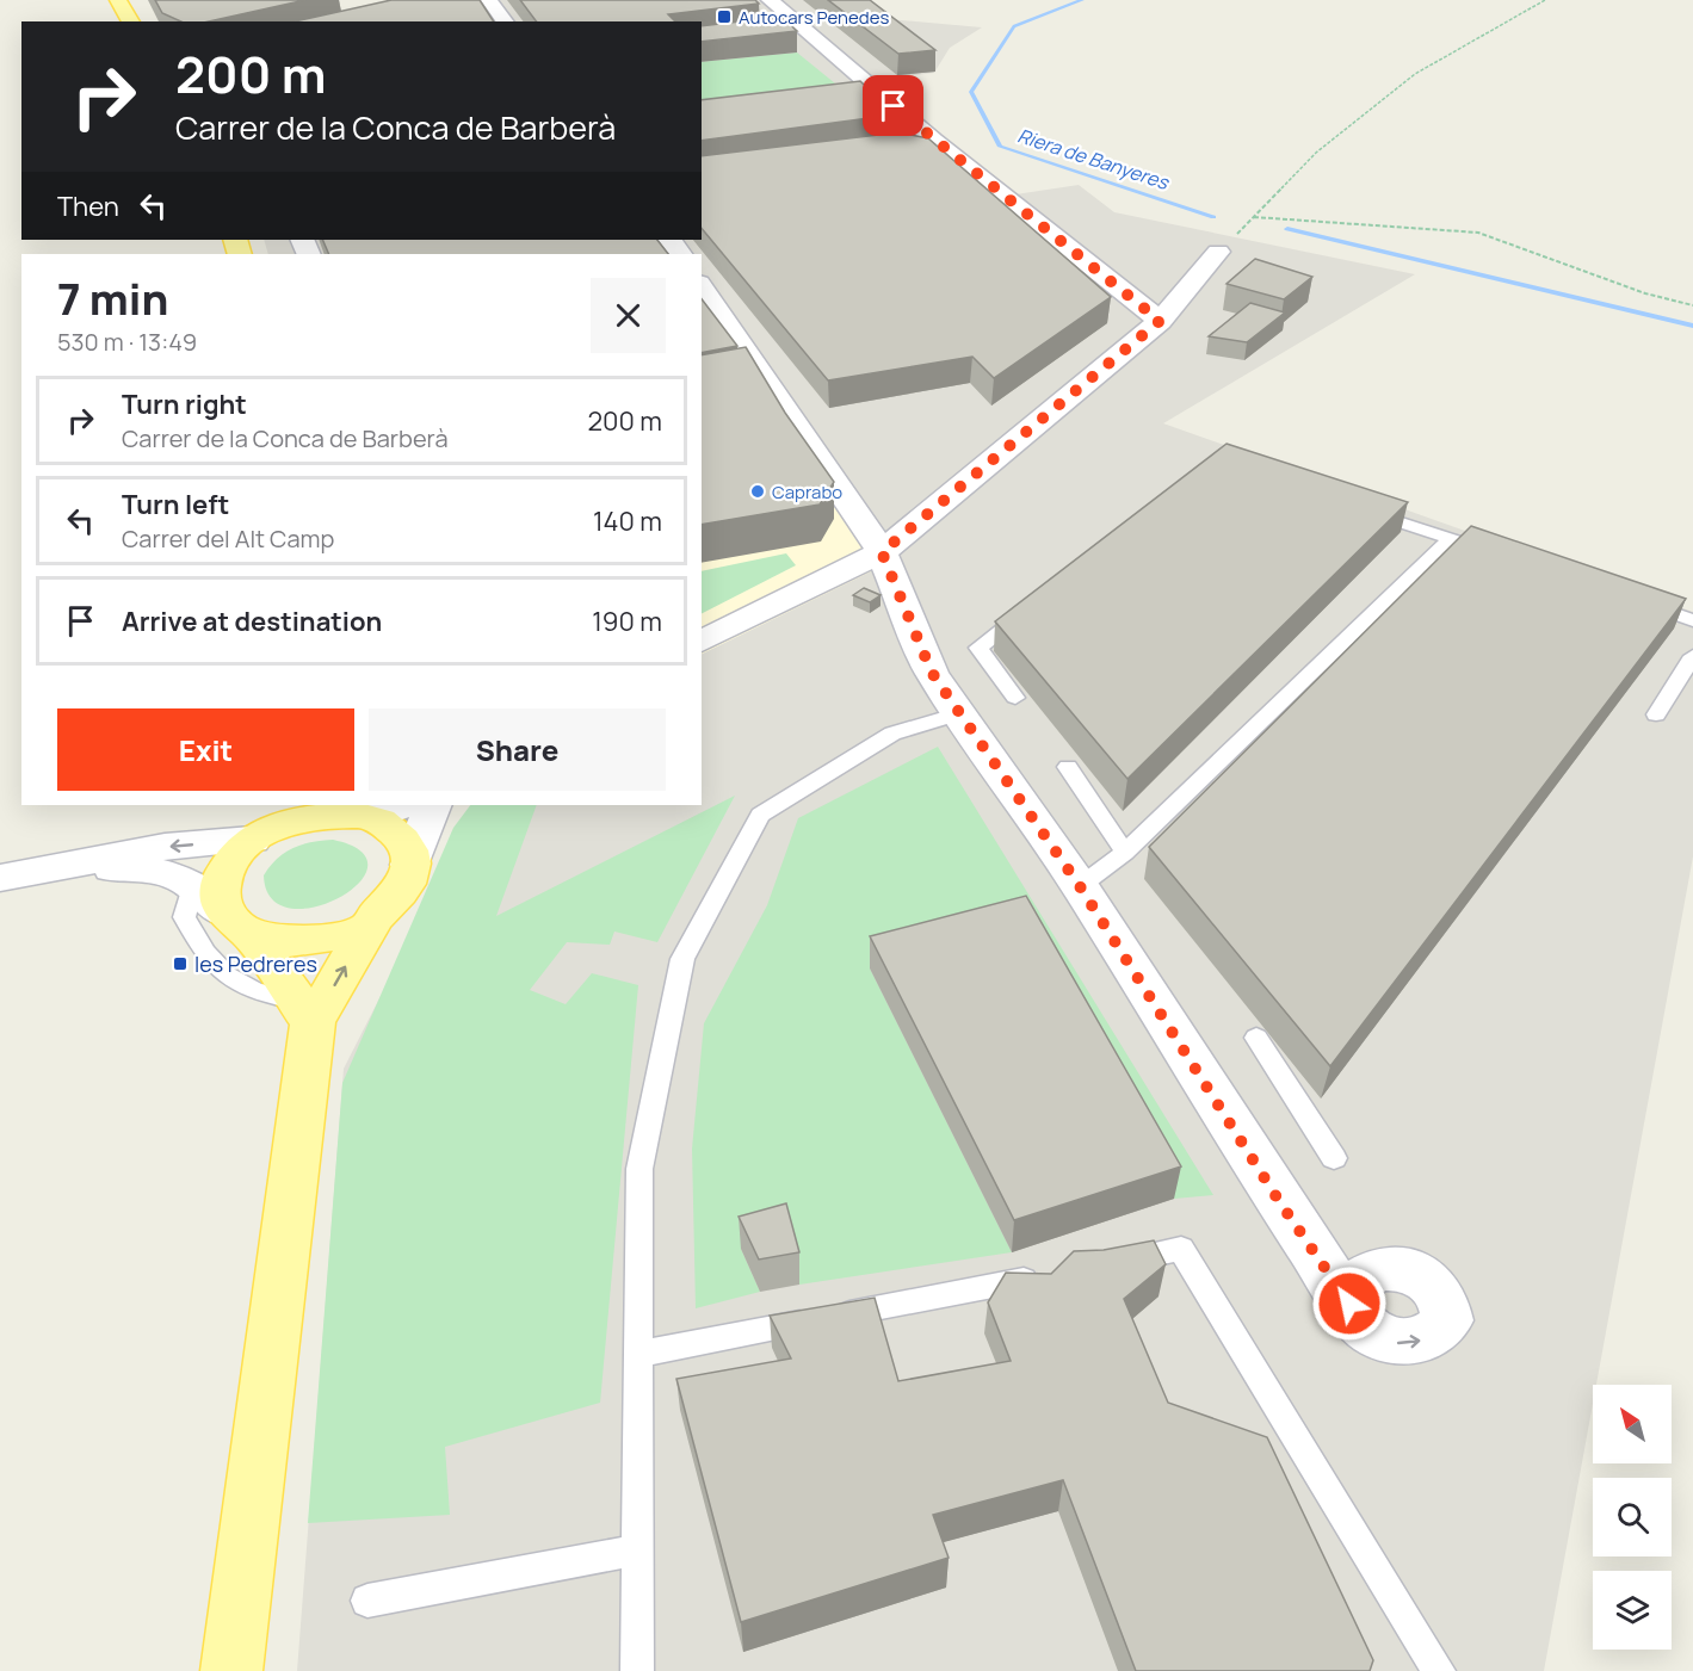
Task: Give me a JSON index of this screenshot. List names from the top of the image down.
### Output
{
  "water": ["Riera de Banyeres"],
  "places": {
    "transit": ["Autocars Penedes", "les Pedreres"],
    "other": ["Caprabo"]
  },
  "north": "top left",
  "page": {
    "turn": ["200 m", "Carrer de la Conca de Barberà"],
    "then": "Then",
    "heading": ["7 min", "530 m · 13:49"],
    "list": [
      {
        "name": "Turn right",
        "note": "Carrer de la Conca de Barberà",
        "value": "200 m"
      },
      {
        "name": "Turn left",
        "note": "Carrer del Alt Camp",
        "value": "140 m"
      },
      {
        "name": "Arrive at destination",
        "value": "190 m"
      }
    ],
    "buttons": ["Exit", "Share"]
  }
}
